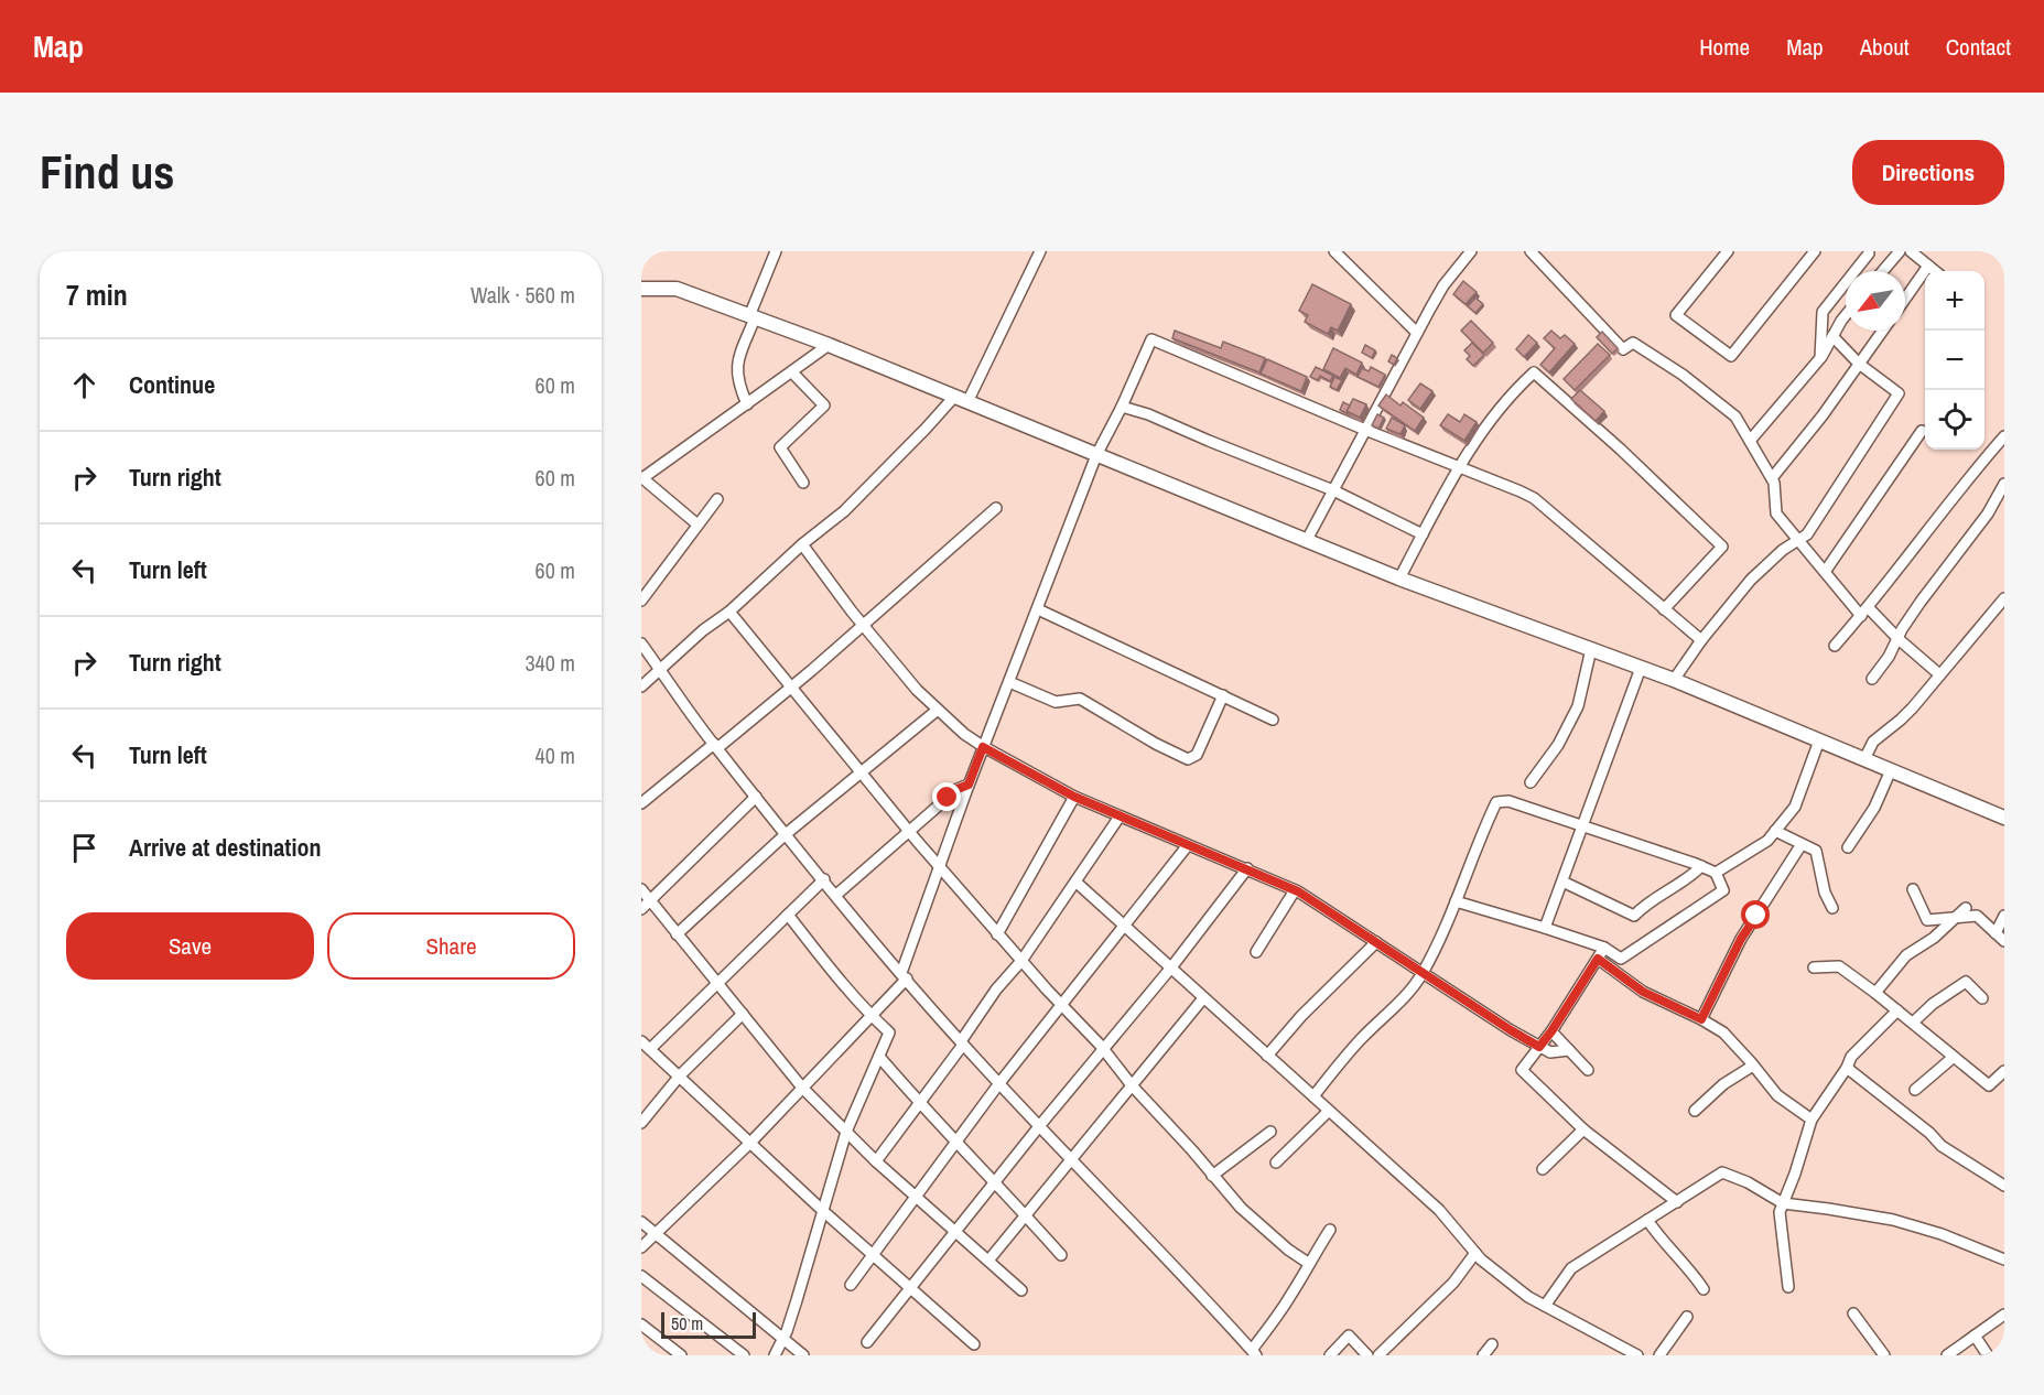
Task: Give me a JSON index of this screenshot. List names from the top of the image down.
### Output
{
  "scale_bar": "50 m",
  "north": "bottom left",
  "page": {
    "header": "Map",
    "nav": [
      "Home",
      "Map",
      "About",
      "Contact"
    ],
    "buttons": [
      "Directions",
      ["Save", "Share"]
    ],
    "title": "Find us",
    "heading": ["7 min", "Walk · 560 m"],
    "map_buttons": ["+", "−"],
    "list": [
      ["Continue", "60 m"],
      ["Turn right", "60 m"],
      ["Turn left", "60 m"],
      ["Turn right", "340 m"],
      ["Turn left", "40 m"],
      "Arrive at destination"
    ],
    "scale": "50 m"
  }
}
